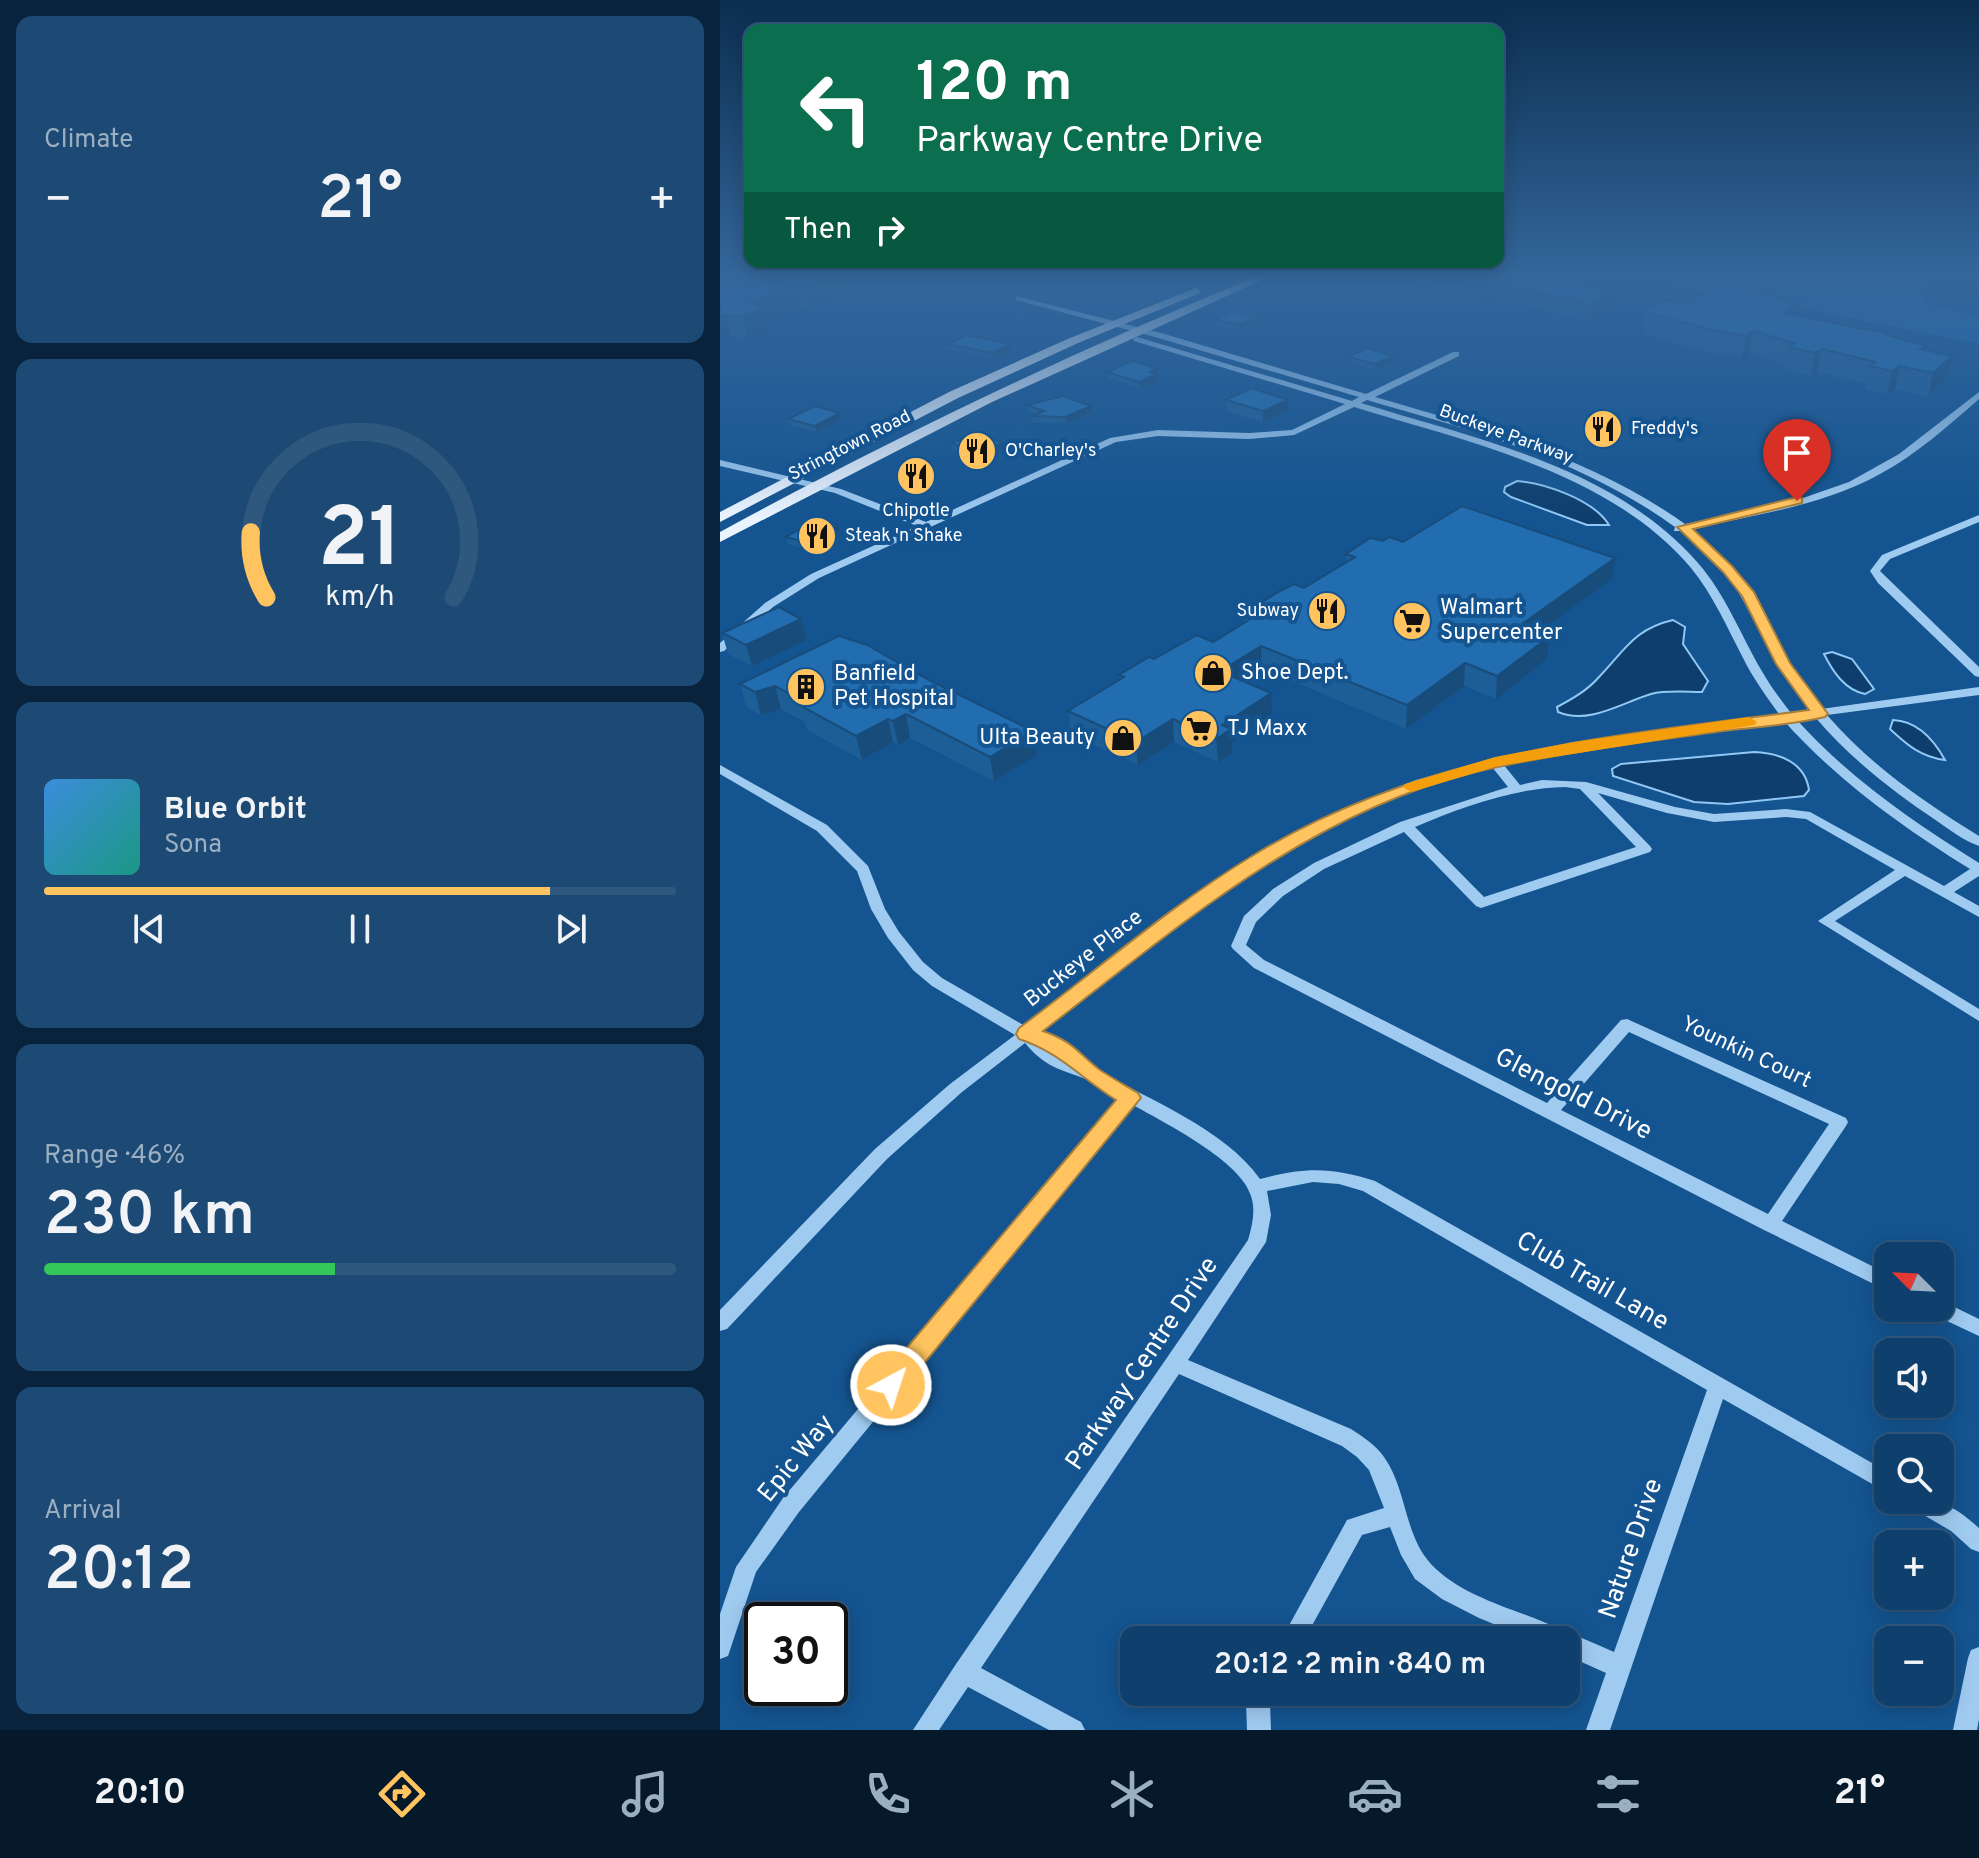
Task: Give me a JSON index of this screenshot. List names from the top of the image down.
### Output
{
  "streets": {
    "main road": ["Stringtown Road"],
    "street": [
      "Buckeye Parkway",
      "Buckeye Place",
      "Younkin Court",
      "Glengold Drive",
      "Club Trail Lane",
      "Parkway Centre Drive",
      "Epic Way",
      "Nature Drive"
    ]
  },
  "crossings": [
    ["Buckeye Parkway", "Buckeye Place"],
    ["Younkin Court", "Glengold Drive"],
    ["Club Trail Lane", "Parkway Centre Drive"],
    ["Club Trail Lane", "Nature Drive"]
  ],
  "places": {
    "restaurant": [
      "Freddy's",
      "O'Charley's",
      "Chipotle",
      "Steak 'n Shake",
      "Subway"
    ],
    "supermarket": ["Walmart Supercenter", "TJ Maxx"],
    "shop": ["Shoe Dept.", "Ulta Beauty"],
    "building": ["Banfield Pet Hospital"]
  },
  "north": "top left",
  "page": {
    "tile": [
      "Climate",
      ["Range · 46%", "230 km"],
      ["Arrival", "20:12"]
    ],
    "turn": ["120 m", "Parkway Centre Drive"],
    "heat": ["−", "21°", "+"],
    "then": "Then",
    "song": ["Blue Orbit", "Sona"],
    "map_buttons": ["+", "−"],
    "limit": "30",
    "trip": "20:12 · 2 min · 840 m",
    "tabs": ["20:10", "21°"],
    "gauge": ["21", "km/h"]
  }
}
